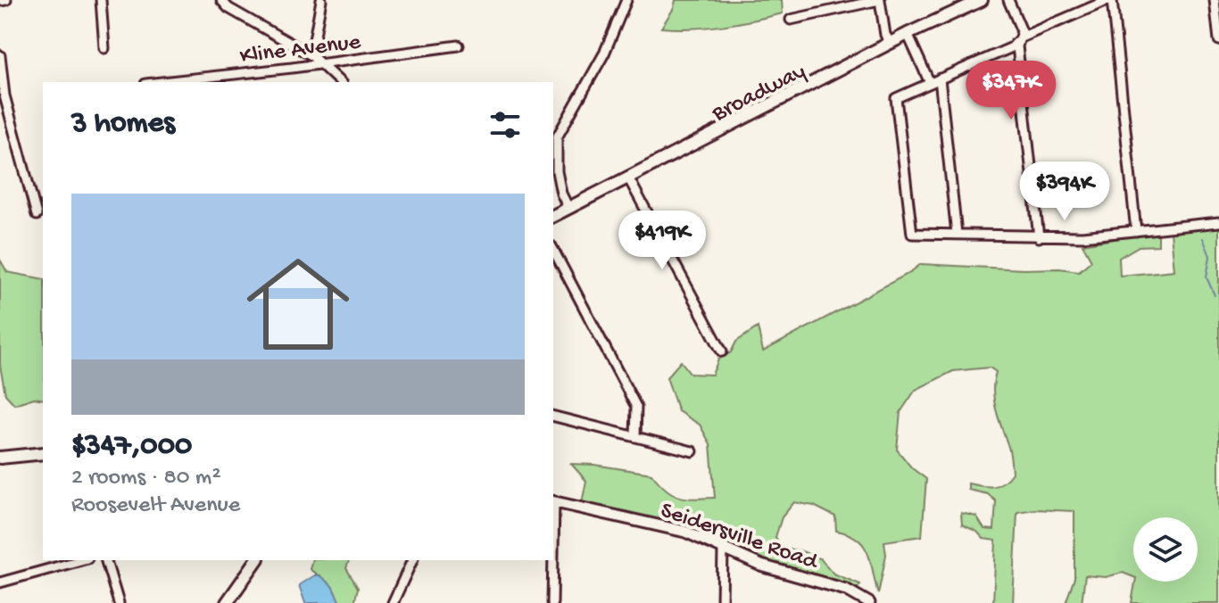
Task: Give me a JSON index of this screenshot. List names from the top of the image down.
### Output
{
  "streets": {
    "main road": ["Broadway"],
    "street": ["Kline Avenue", "Seidersville Road"]
  },
  "page": {
    "price": ["$347K", "$394K", "$419K"],
    "heading": "3 homes",
    "list": [
      {
        "name": "$347,000",
        "note": "2 rooms · 80 m² · Roosevelt Avenue"
      }
    ]
  }
}
